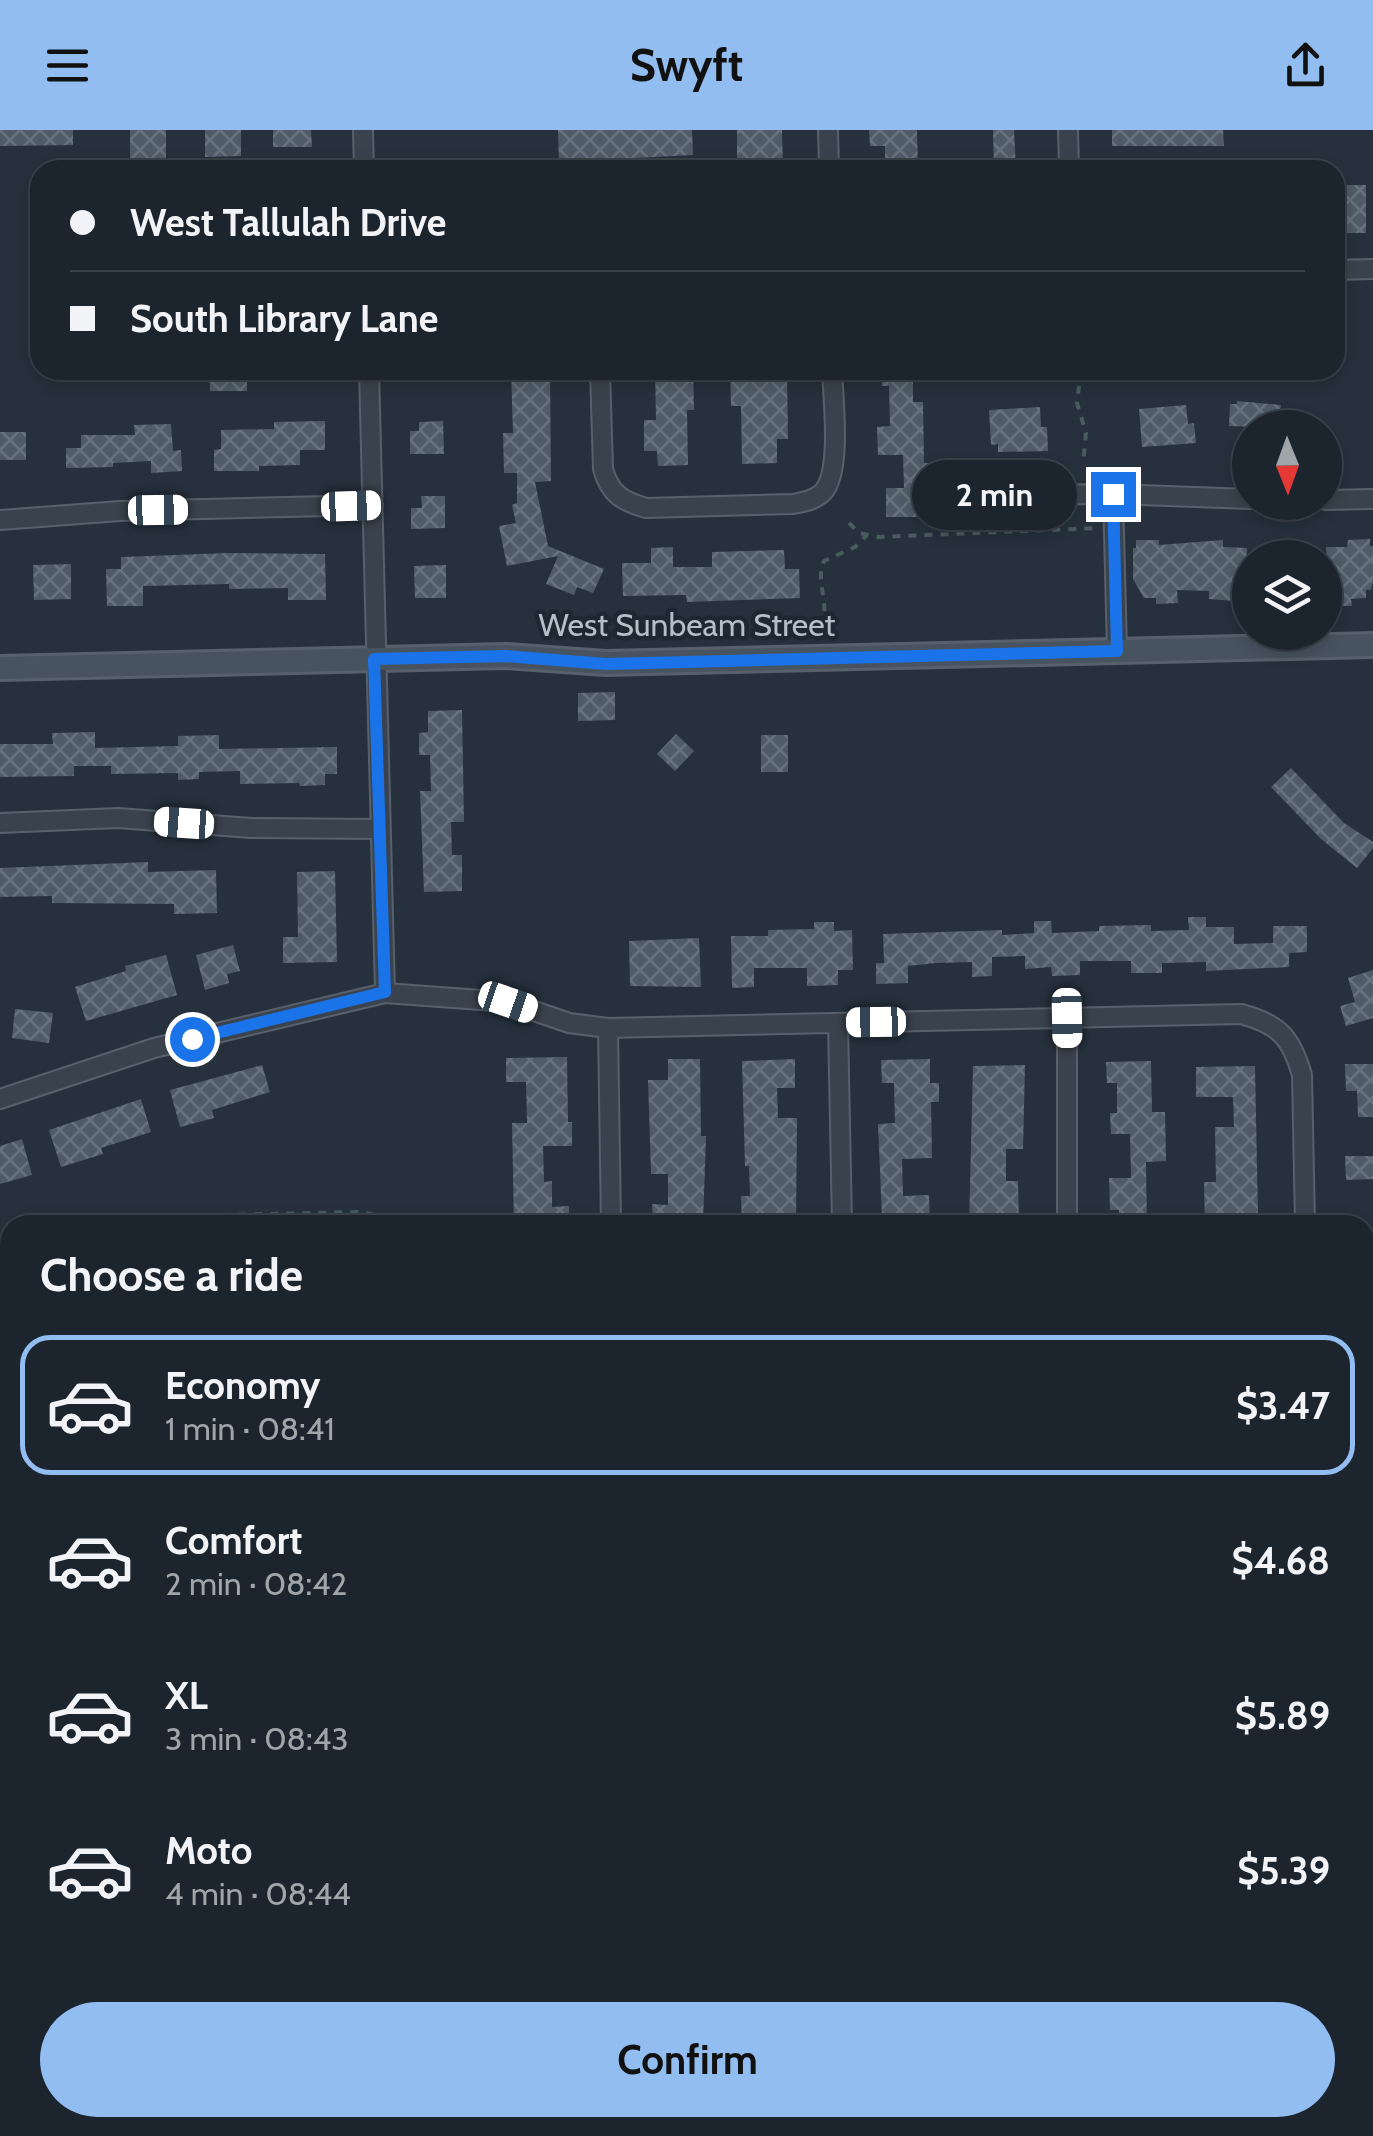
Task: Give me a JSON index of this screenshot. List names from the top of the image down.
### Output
{
  "streets": {
    "street": ["West Sunbeam Street"]
  },
  "north": "bottom",
  "page": {
    "header": "Swyft",
    "banner": ["West Tallulah Drive", "South Library Lane"],
    "bubble": "2 min",
    "heading": "Choose a ride",
    "list": [
      {
        "name": "Economy",
        "note": "1 min · 08:41",
        "value": "$3.47"
      },
      {
        "name": "Comfort",
        "note": "2 min · 08:42",
        "value": "$4.68"
      },
      {
        "name": "XL",
        "note": "3 min · 08:43",
        "value": "$5.89"
      },
      {
        "name": "Moto",
        "note": "4 min · 08:44",
        "value": "$5.39"
      }
    ],
    "buttons": "Confirm"
  }
}
